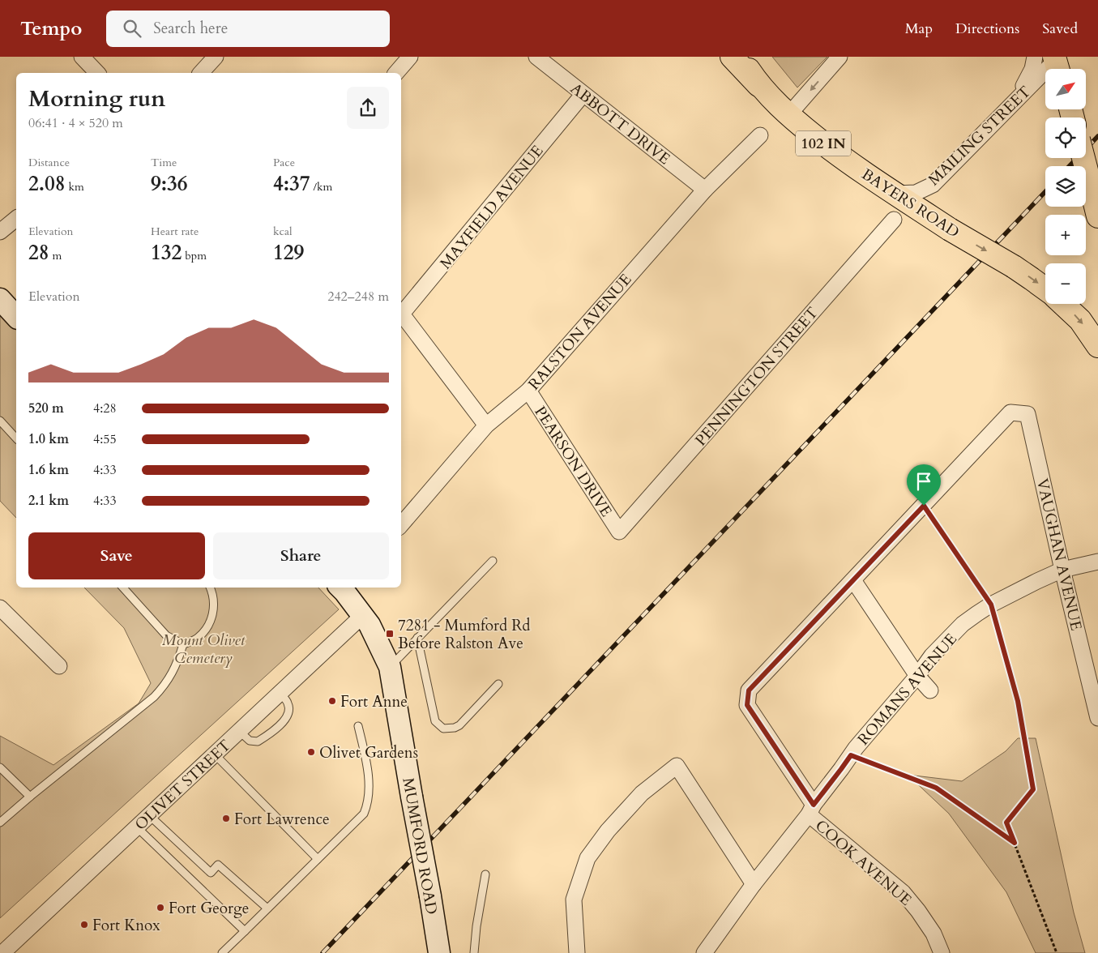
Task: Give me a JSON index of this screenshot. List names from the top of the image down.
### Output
{
  "streets": {
    "main road": ["102 IN", "BAYERS ROAD"],
    "street": [
      "ABBOTT DRIVE",
      "MAILING STREET",
      "MAYFIELD AVENUE",
      "RALSTON AVENUE",
      "PENNINGTON STREET",
      "PEARSON DRIVE",
      "VAUGHAN AVENUE",
      "ROMANS AVENUE",
      "OLIVET STREET",
      "MUMFORD ROAD",
      "COOK AVENUE"
    ]
  },
  "crossings": [
    ["ABBOTT DRIVE", "MAYFIELD AVENUE"],
    ["ABBOTT DRIVE", "RALSTON AVENUE"],
    ["MAILING STREET", "BAYERS ROAD"],
    ["RALSTON AVENUE", "PEARSON DRIVE"],
    ["PENNINGTON STREET", "PEARSON DRIVE"],
    ["VAUGHAN AVENUE", "ROMANS AVENUE"],
    ["ROMANS AVENUE", "COOK AVENUE"],
    ["OLIVET STREET", "MUMFORD ROAD"]
  ],
  "one_way": ["BAYERS ROAD"],
  "parks": ["Mount Olivet Cemetery"],
  "places": {
    "transit": ["7281 - Mumford Rd Before Ralston Ave"],
    "other": [
      "Fort Anne",
      "Olivet Gardens",
      "Fort Lawrence",
      "Fort George",
      "Fort Knox"
    ]
  },
  "north": "top right",
  "page": {
    "header": "Tempo",
    "search": "Search here",
    "nav": ["Map", "Directions", "Saved"],
    "map_buttons": ["+", "−"],
    "heading": ["Morning run", "06:41 · 4 × 520 m"],
    "stats": [
      ["Distance", "2.08 km"],
      ["Time", "9:36"],
      ["Pace", "4:37 /km"],
      ["Elevation", "28 m"],
      ["Heart rate", "132 bpm"],
      ["kcal", "129"]
    ],
    "chart": ["Elevation", "242–248 m"],
    "list": [
      {
        "name": "520 m",
        "note": "4:28"
      },
      {
        "name": "1.0 km",
        "note": "4:55"
      },
      {
        "name": "1.6 km",
        "note": "4:33"
      },
      {
        "name": "2.1 km",
        "note": "4:33"
      }
    ],
    "buttons": ["Save", "Share"]
  }
}
